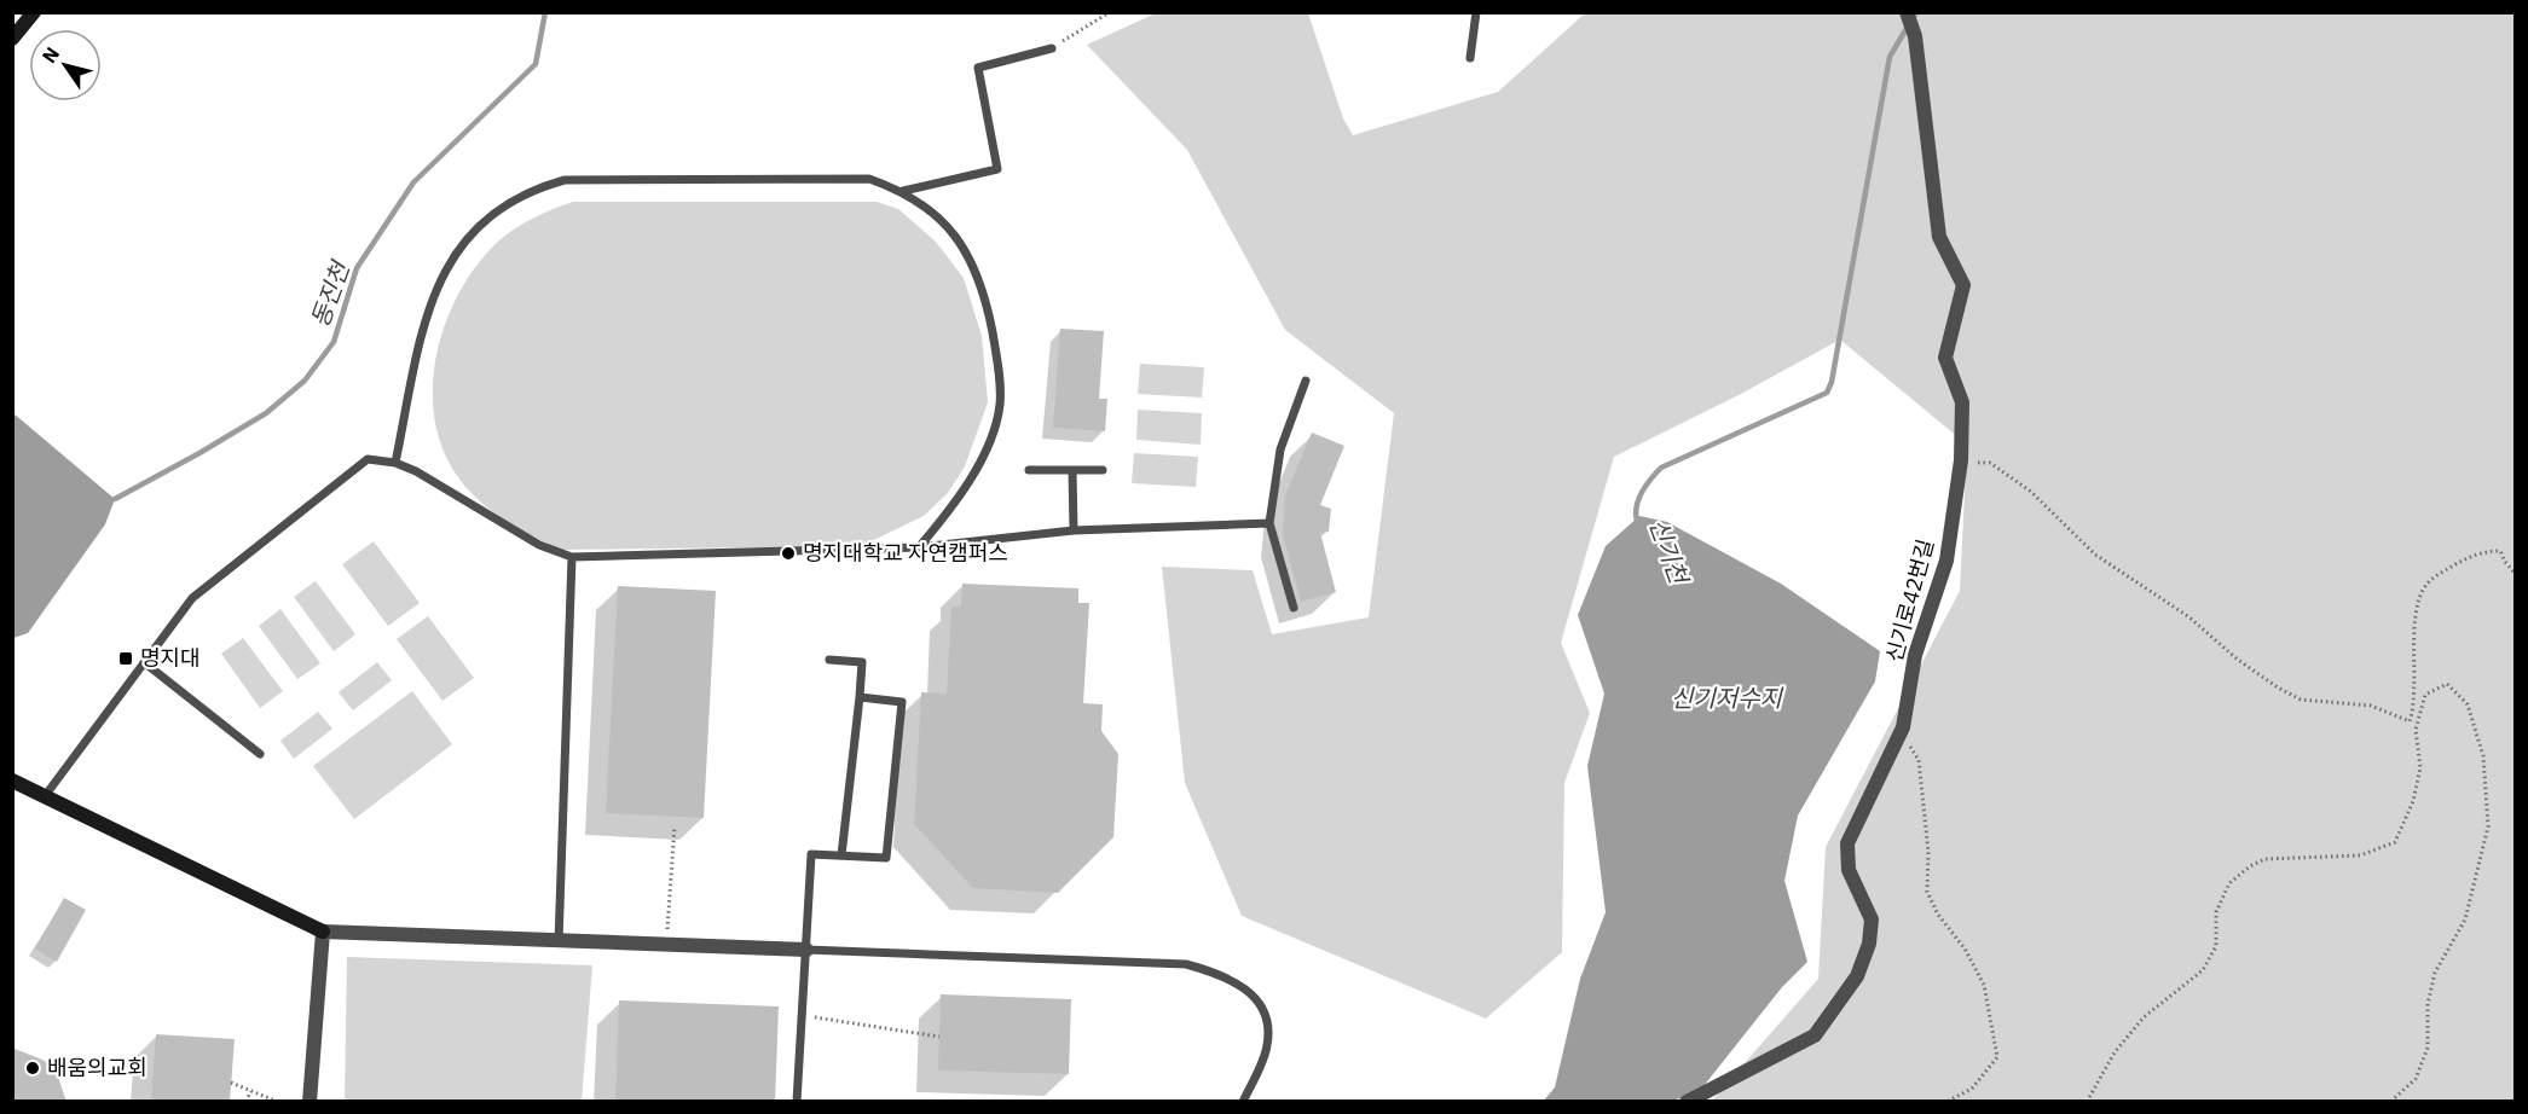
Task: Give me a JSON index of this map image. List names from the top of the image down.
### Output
{
  "streets": {
    "street": ["신기로42번길"]
  },
  "water": ["동진천", "신기천", "신기저수지"],
  "places": {
    "other": ["명지대학교 자연캠퍼스", "배움의교회"],
    "transit": ["명지대"]
  },
  "north": "top left"
}
